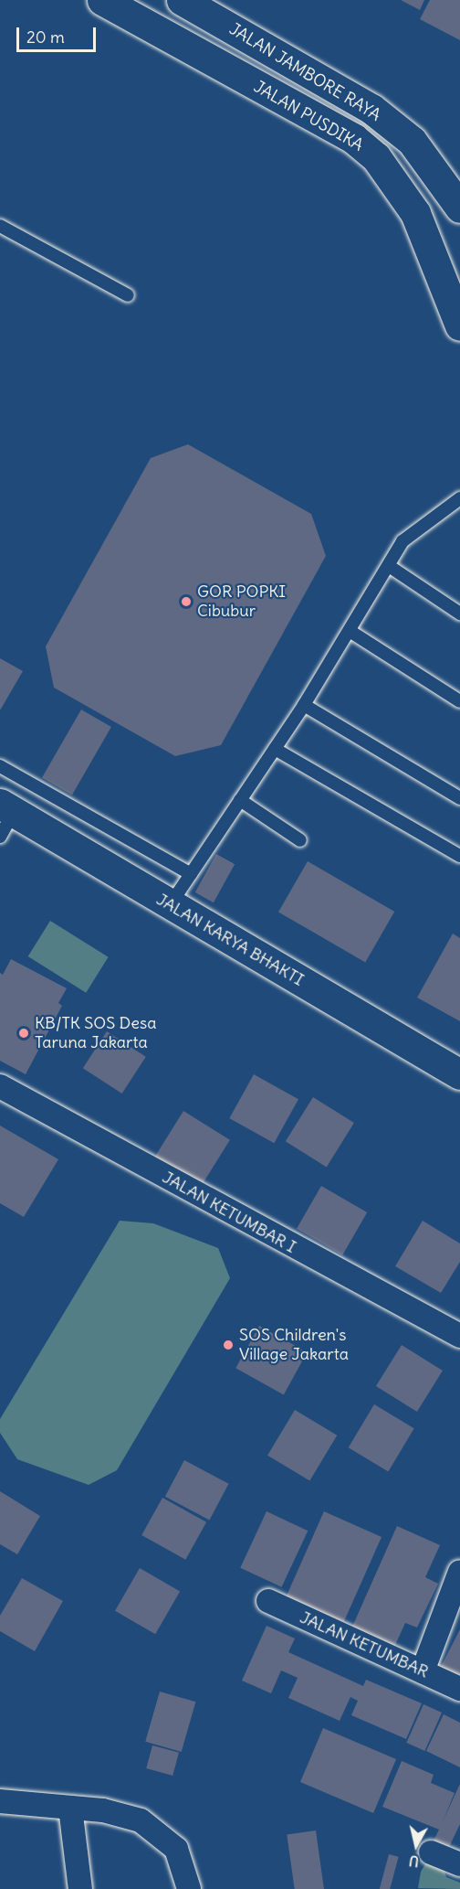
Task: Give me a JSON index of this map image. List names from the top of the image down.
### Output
{
  "streets": {
    "street": [
      "JALAN JAMBORE RAYA",
      "JALAN PUSDIKA",
      "JALAN KARYA BHAKTI",
      "JALAN KETUMBAR I",
      "JALAN KETUMBAR"
    ]
  },
  "places": ["GOR POPKI Cibubur", "KB/TK SOS Desa Taruna Jakarta", "SOS Children's Village Jakarta"],
  "scale_bar": "20 m",
  "north": "bottom"
}
